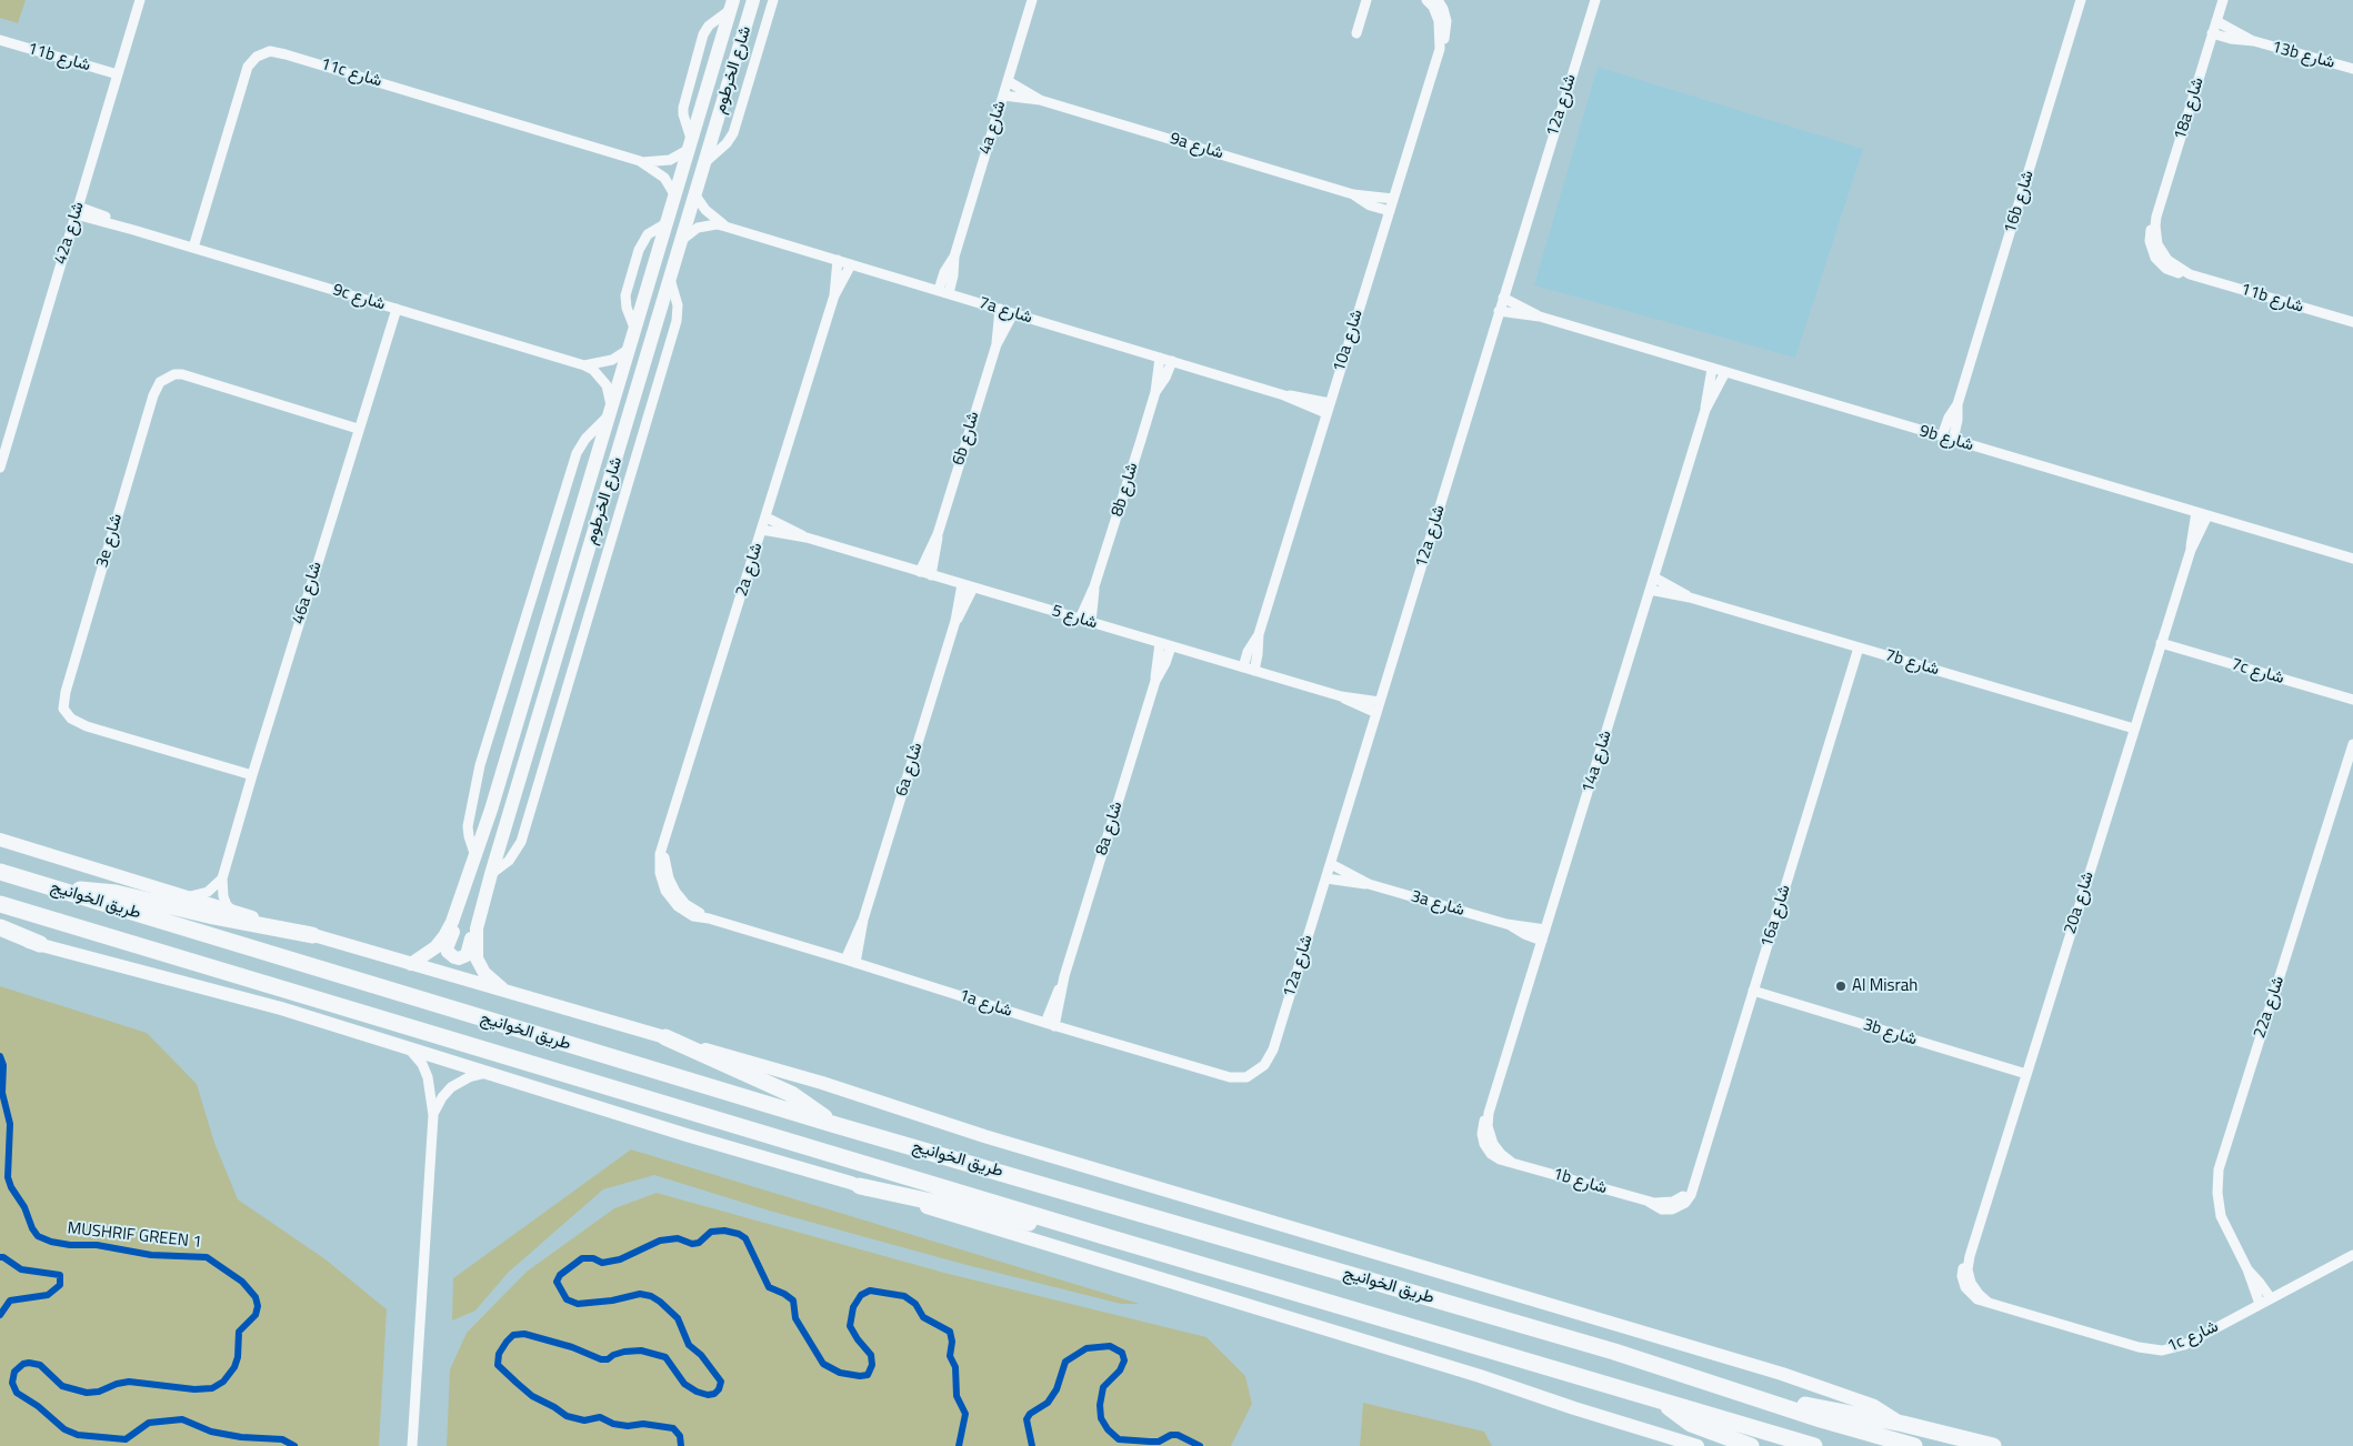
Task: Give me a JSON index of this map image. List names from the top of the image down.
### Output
{
  "streets": {
    "highway": ["طريق الخوانيج"],
    "street": [
      "13b شارع",
      "11b شارع",
      "شارع الخرطوم",
      "11c شارع",
      "12a شارع",
      "18a شارع",
      "4a شارع",
      "9a شارع",
      "16b شارع",
      "42a شارع",
      "9c شارع",
      "7a شارع",
      "10a شارع",
      "6b شارع",
      "9b شارع",
      "8b شارع",
      "3e شارع",
      "2a شارع",
      "46a شارع",
      "شارع 5",
      "7b شارع",
      "7c شارع",
      "14a شارع",
      "6a شارع",
      "8a شارع",
      "20a شارع",
      "3a شارع",
      "16a شارع",
      "1a شارع",
      "22a شارع",
      "3b شارع",
      "1b شارع",
      "1c شارع"
    ],
    "cycle path": ["MUSHRIF GREEN 1"]
  },
  "crossings": [
    ["13b شارع", "18a شارع"],
    ["11b شارع", "18a شارع"],
    ["11b شارع", "42a شارع"],
    ["شارع الخرطوم", "11c شارع"],
    ["شارع الخرطوم", "9c شارع"],
    ["شارع الخرطوم", "7a شارع"],
    ["11c شارع", "9c شارع"],
    ["12a شارع", "9b شارع"],
    ["12a شارع", "شارع 5"],
    ["12a شارع", "3a شارع"],
    ["12a شارع", "1a شارع"],
    ["4a شارع", "9a شارع"],
    ["4a شارع", "7a شارع"],
    ["9a شارع", "10a شارع"],
    ["16b شارع", "9b شارع"],
    ["42a شارع", "9c شارع"],
    ["9c شارع", "46a شارع"],
    ["7a شارع", "10a شارع"],
    ["7a شارع", "6b شارع"],
    ["7a شارع", "8b شارع"],
    ["7a شارع", "2a شارع"],
    ["10a شارع", "شارع 5"],
    ["6b شارع", "شارع 5"],
    ["9b شارع", "14a شارع"],
    ["9b شارع", "20a شارع"],
    ["8b شارع", "شارع 5"],
    ["3e شارع", "46a شارع"],
    ["2a شارع", "شارع 5"],
    ["2a شارع", "1a شارع"],
    ["شارع 5", "6a شارع"],
    ["شارع 5", "8a شارع"],
    ["7b شارع", "14a شارع"],
    ["7b شارع", "20a شارع"],
    ["7b شارع", "16a شارع"],
    ["7c شارع", "20a شارع"],
    ["14a شارع", "3a شارع"],
    ["14a شارع", "1b شارع"],
    ["6a شارع", "1a شارع"],
    ["8a شارع", "1a شارع"],
    ["20a شارع", "3b شارع"],
    ["20a شارع", "1c شارع"],
    ["16a شارع", "3b شارع"],
    ["16a شارع", "1b شارع"],
    ["22a شارع", "1c شارع"]
  ],
  "places": ["Al Misrah"]
}
